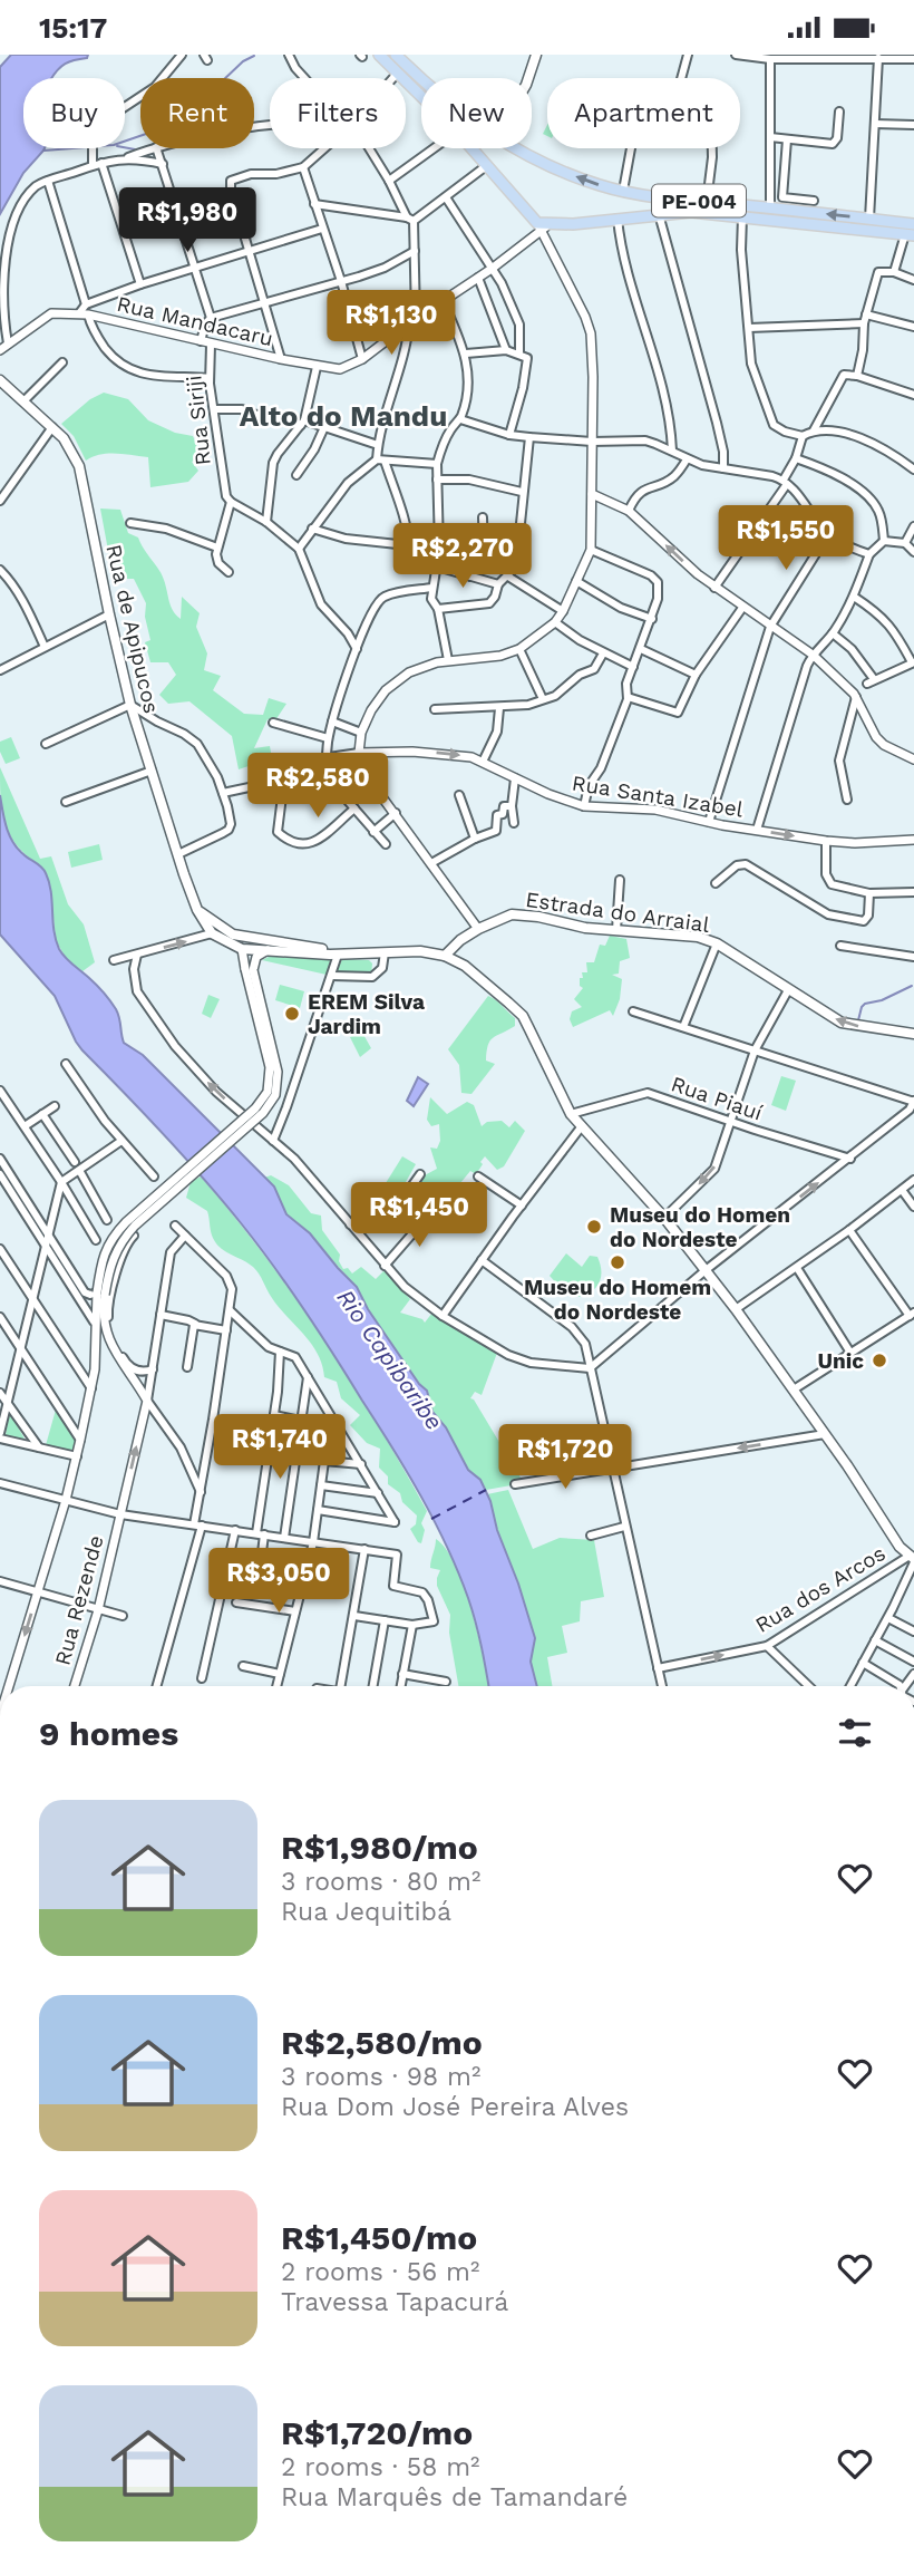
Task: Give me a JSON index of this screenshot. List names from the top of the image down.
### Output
{
  "streets": {
    "main road": ["PE-004", "Rua de Apipucos", "Estrada do Arraial"],
    "street": [
      "Rua Mandacaru",
      "Rua Siriji",
      "Rua Santa Izabel",
      "Rua Piauí",
      "Rua dos Arcos",
      "Rua Rezende"
    ]
  },
  "crossings": [
    ["PE-004", "Rua Mandacaru"],
    ["Rua Mandacaru", "Rua Siriji"]
  ],
  "one_way": ["Rua dos Arcos"],
  "districts": ["Alto do Mandu"],
  "water": ["Rio Capibaribe"],
  "places": [
    "EREM Silva Jardim",
    "Museu do Homen do Nordeste",
    "Museu do Homem do Nordeste",
    "Unic"
  ],
  "page": {
    "status": "15:17",
    "chip": [
      "Buy",
      "Rent",
      "Filters",
      "New",
      "Apartment"
    ],
    "price": [
      "R$1,980",
      "R$1,130",
      "R$1,550",
      "R$2,270",
      "R$2,580",
      "R$1,450",
      "R$1,740",
      "R$1,720",
      "R$3,050"
    ],
    "heading": "9 homes",
    "list": [
      {
        "name": "R$1,980/mo",
        "note": "3 rooms · 80 m² · Rua Jequitibá"
      },
      {
        "name": "R$2,580/mo",
        "note": "3 rooms · 98 m² · Rua Dom José Pereira Alves"
      },
      {
        "name": "R$1,450/mo",
        "note": "2 rooms · 56 m² · Travessa Tapacurá"
      },
      {
        "name": "R$1,720/mo",
        "note": "2 rooms · 58 m² · Rua Marquês de Tamandaré"
      }
    ]
  }
}
